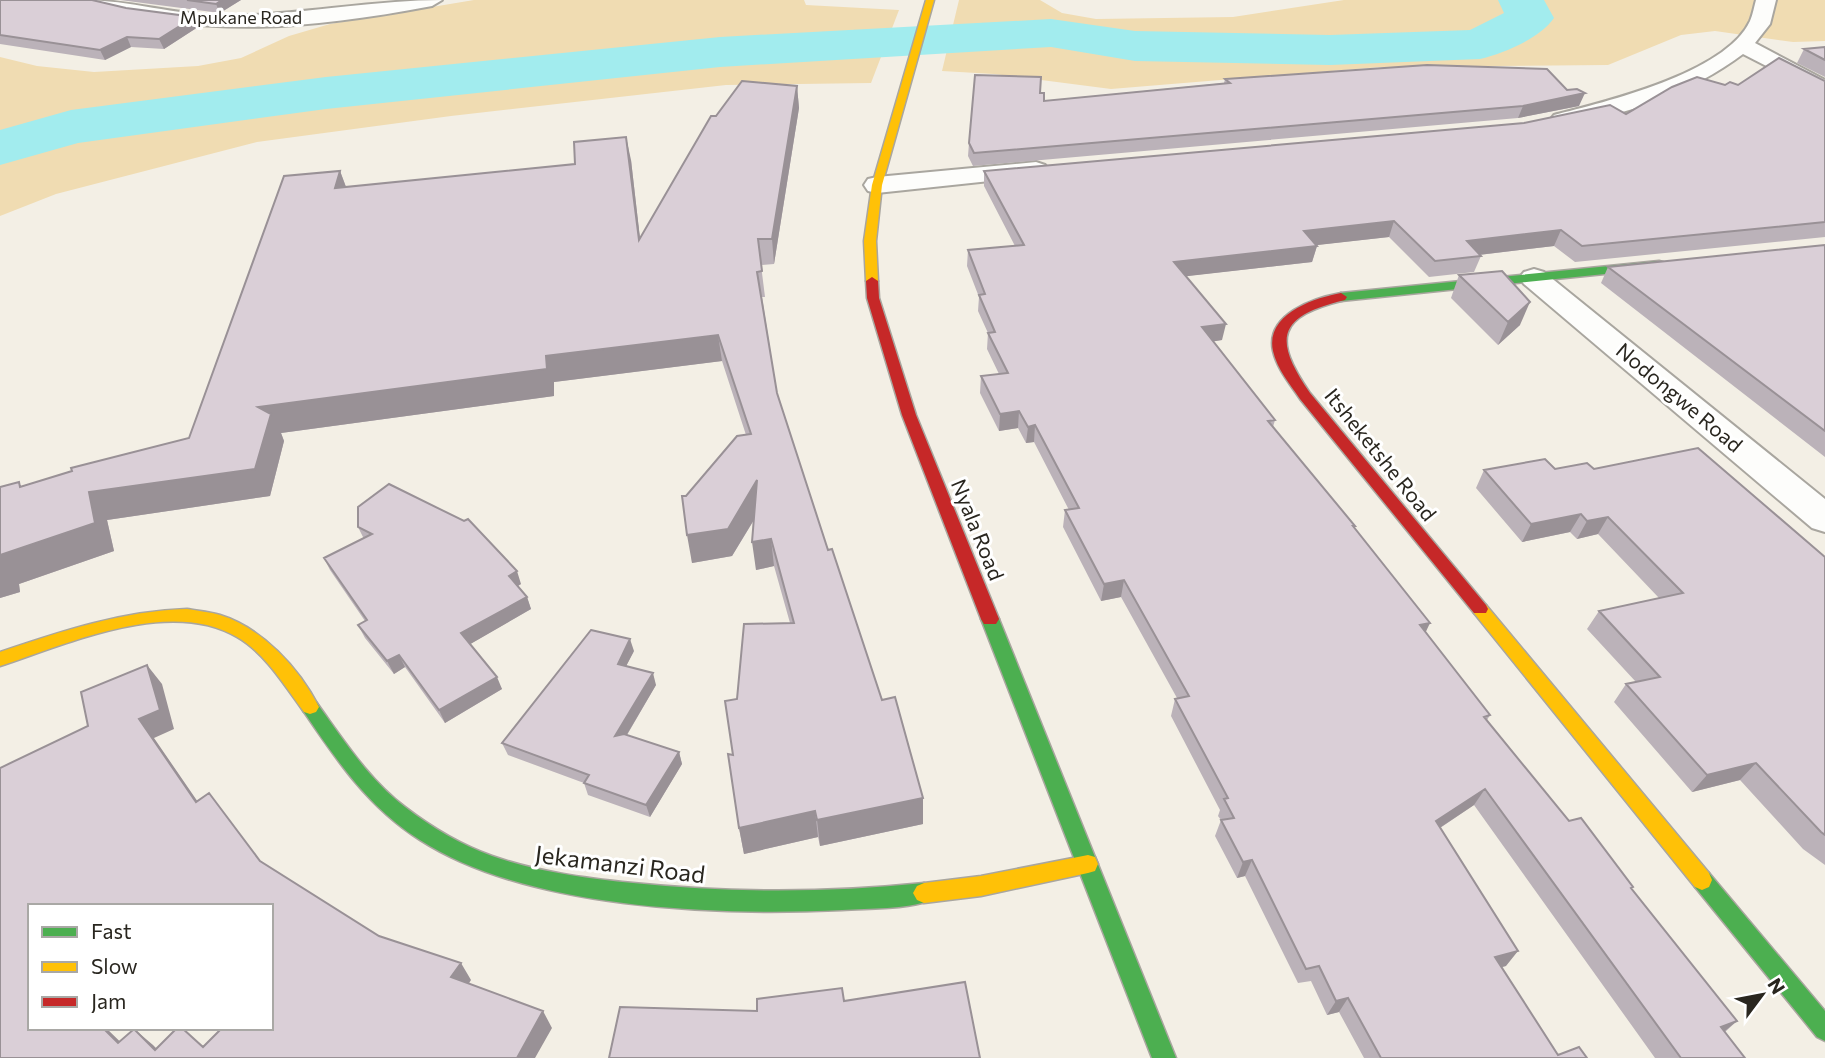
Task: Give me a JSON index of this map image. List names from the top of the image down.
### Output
{
  "streets": {
    "street": [
      "Mpukane Road",
      "Nodongwe Road",
      "Itsheketshe Road",
      "Nyala Road",
      "Jekamanzi Road"
    ]
  },
  "crossings": [
    ["Nodongwe Road", "Itsheketshe Road"],
    ["Nyala Road", "Jekamanzi Road"]
  ],
  "legend": ["Fast", "Slow", "Jam"],
  "north": "top right"
}
